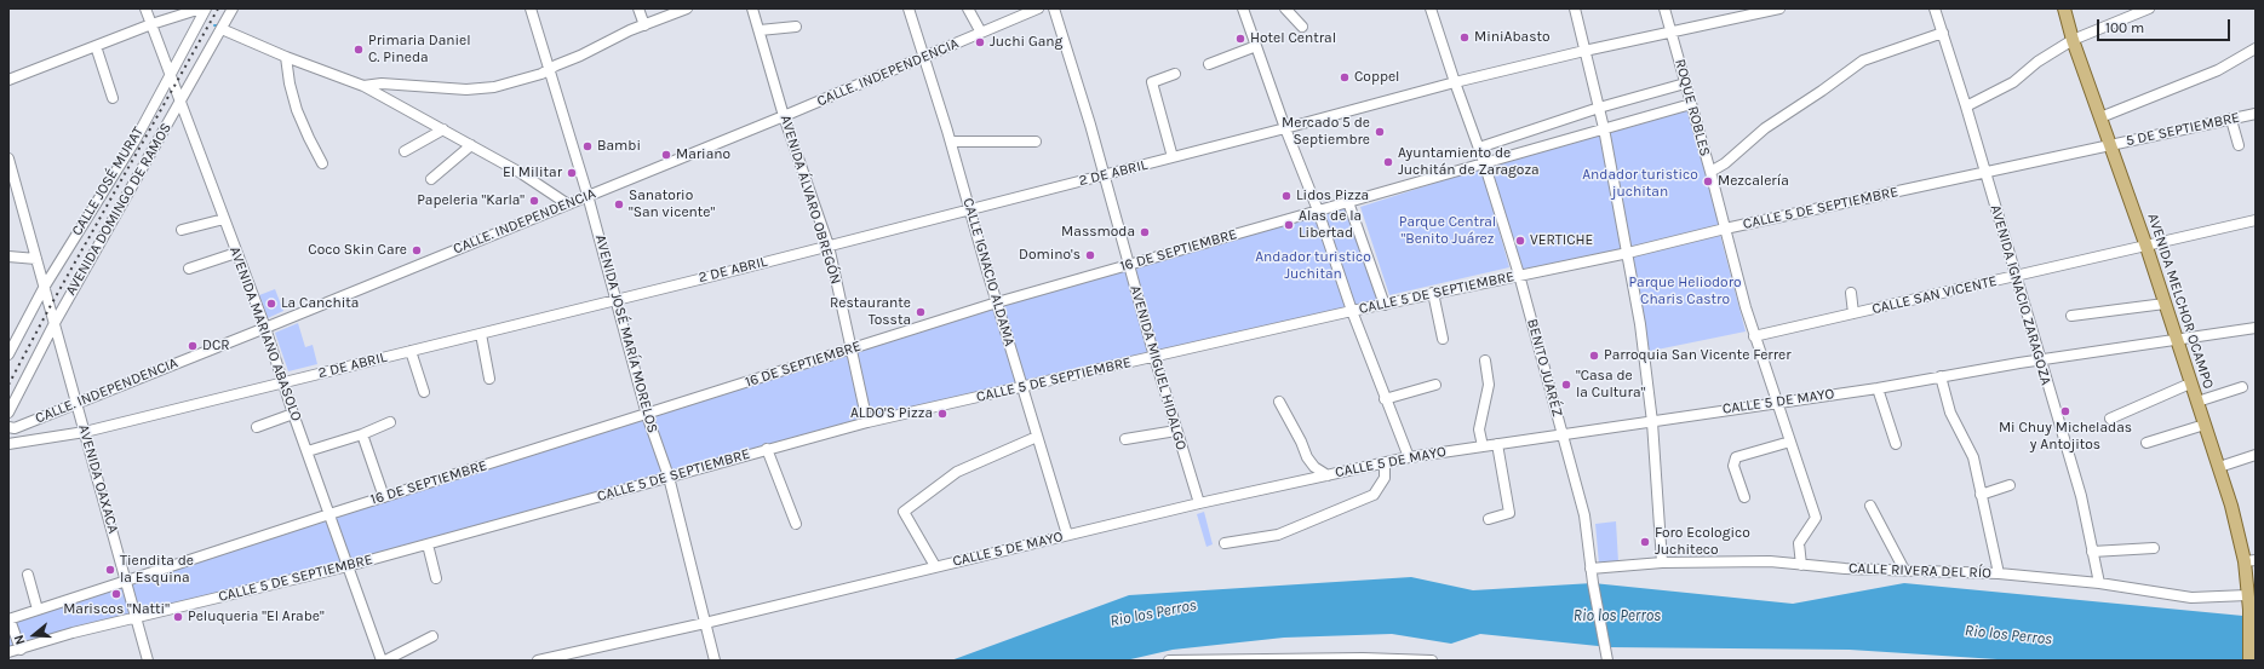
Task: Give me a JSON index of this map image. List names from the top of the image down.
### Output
{
  "streets": {
    "main road": ["AVENIDA MELCHOR OCAMPO"],
    "street": [
      "CALLE. INDEPENDENCIA",
      "ROQUE ROBLES",
      "5 DE SEPTIEMBRE",
      "2 DE ABRIL",
      "CALLE JOSÉ MURAT",
      "AVENIDA ÁLVARO OBREGÓN",
      "CALLE 5 DE SEPTIEMBRE",
      "AVENIDA DOMINGO DE RAMOS",
      "16 DE SEPTIEMBRE",
      "CALLE IGNACIO ALDAMA",
      "CALLE SAN VICENTE",
      "AVENIDA IGNACIO ZARAGOZA",
      "AVENIDA MARIANO ABASOLO",
      "AVENIDA JOSÉ MARÍA MORELOS",
      "AVENIDA MIGUEL HIDALGO",
      "BENITO JUARÉZ",
      "CALLE 5 DE MAYO",
      "AVENIDA OAXACA",
      "CALLE RIVERA DEL RÍO"
    ]
  },
  "crossings": [
    ["CALLE. INDEPENDENCIA", "AVENIDA ÁLVARO OBREGÓN"],
    ["CALLE. INDEPENDENCIA", "CALLE IGNACIO ALDAMA"],
    ["CALLE. INDEPENDENCIA", "AVENIDA MARIANO ABASOLO"],
    ["CALLE. INDEPENDENCIA", "AVENIDA JOSÉ MARÍA MORELOS"],
    ["CALLE. INDEPENDENCIA", "AVENIDA OAXACA"],
    ["ROQUE ROBLES", "2 DE ABRIL"],
    ["ROQUE ROBLES", "CALLE 5 DE SEPTIEMBRE"],
    ["ROQUE ROBLES", "16 DE SEPTIEMBRE"],
    ["ROQUE ROBLES", "CALLE SAN VICENTE"],
    ["ROQUE ROBLES", "CALLE 5 DE MAYO"],
    ["ROQUE ROBLES", "CALLE RIVERA DEL RÍO"],
    ["5 DE SEPTIEMBRE", "CALLE 5 DE SEPTIEMBRE"],
    ["5 DE SEPTIEMBRE", "AVENIDA MELCHOR OCAMPO"],
    ["2 DE ABRIL", "AVENIDA ÁLVARO OBREGÓN"],
    ["2 DE ABRIL", "CALLE IGNACIO ALDAMA"],
    ["2 DE ABRIL", "AVENIDA MARIANO ABASOLO"],
    ["2 DE ABRIL", "AVENIDA JOSÉ MARÍA MORELOS"],
    ["2 DE ABRIL", "AVENIDA MIGUEL HIDALGO"],
    ["2 DE ABRIL", "BENITO JUARÉZ"],
    ["2 DE ABRIL", "AVENIDA OAXACA"],
    ["CALLE JOSÉ MURAT", "AVENIDA MARIANO ABASOLO"],
    ["CALLE JOSÉ MURAT", "AVENIDA OAXACA"],
    ["AVENIDA ÁLVARO OBREGÓN", "CALLE 5 DE SEPTIEMBRE"],
    ["AVENIDA ÁLVARO OBREGÓN", "16 DE SEPTIEMBRE"],
    ["CALLE 5 DE SEPTIEMBRE", "CALLE IGNACIO ALDAMA"],
    ["CALLE 5 DE SEPTIEMBRE", "AVENIDA IGNACIO ZARAGOZA"],
    ["CALLE 5 DE SEPTIEMBRE", "AVENIDA MELCHOR OCAMPO"],
    ["CALLE 5 DE SEPTIEMBRE", "AVENIDA MARIANO ABASOLO"],
    ["CALLE 5 DE SEPTIEMBRE", "AVENIDA JOSÉ MARÍA MORELOS"],
    ["CALLE 5 DE SEPTIEMBRE", "AVENIDA MIGUEL HIDALGO"],
    ["CALLE 5 DE SEPTIEMBRE", "BENITO JUARÉZ"],
    ["CALLE 5 DE SEPTIEMBRE", "AVENIDA OAXACA"],
    ["AVENIDA DOMINGO DE RAMOS", "AVENIDA MARIANO ABASOLO"],
    ["AVENIDA DOMINGO DE RAMOS", "AVENIDA OAXACA"],
    ["16 DE SEPTIEMBRE", "CALLE IGNACIO ALDAMA"],
    ["16 DE SEPTIEMBRE", "AVENIDA MARIANO ABASOLO"],
    ["16 DE SEPTIEMBRE", "AVENIDA JOSÉ MARÍA MORELOS"],
    ["16 DE SEPTIEMBRE", "AVENIDA MIGUEL HIDALGO"],
    ["16 DE SEPTIEMBRE", "BENITO JUARÉZ"],
    ["16 DE SEPTIEMBRE", "AVENIDA OAXACA"],
    ["CALLE IGNACIO ALDAMA", "CALLE 5 DE MAYO"],
    ["CALLE SAN VICENTE", "AVENIDA IGNACIO ZARAGOZA"],
    ["CALLE SAN VICENTE", "AVENIDA MELCHOR OCAMPO"],
    ["AVENIDA IGNACIO ZARAGOZA", "CALLE 5 DE MAYO"],
    ["AVENIDA IGNACIO ZARAGOZA", "CALLE RIVERA DEL RÍO"],
    ["AVENIDA MELCHOR OCAMPO", "CALLE 5 DE MAYO"],
    ["AVENIDA MELCHOR OCAMPO", "CALLE RIVERA DEL RÍO"],
    ["AVENIDA JOSÉ MARÍA MORELOS", "CALLE 5 DE MAYO"],
    ["AVENIDA MIGUEL HIDALGO", "CALLE 5 DE MAYO"],
    ["BENITO JUARÉZ", "CALLE 5 DE MAYO"],
    ["BENITO JUARÉZ", "CALLE RIVERA DEL RÍO"]
  ],
  "water": ["Rio los Perros"],
  "parks": [
    "Andador turistico juchitan",
    "Parque Central \"Benito Juárez",
    "Andador turistico Juchitan",
    "Parque Heliodoro Charis Castro"
  ],
  "places": [
    "MiniAbasto",
    "Hotel Central",
    "Juchi Gang",
    "Primaria Daniel C. Pineda",
    "Coppel",
    "Mercado 5 de Septiembre",
    "Bambi",
    "Mariano",
    "Ayuntamiento de Juchitán de Zaragoza",
    "El Militar",
    "Mezcalería",
    "Lidos Pizza",
    "Papeleria \"Karla\"",
    "Sanatorio \"San vicente\"",
    "Alas de la Libertad",
    "Massmoda",
    "VERTICHE",
    "Coco Skin Care",
    "Domino's",
    "La Canchita",
    "Restaurante Tossta",
    "DCR",
    "Parroquia San Vicente Ferrer",
    "\"Casa de la Cultura\"",
    "Mi Chuy Micheladas y Antojitos",
    "ALDO'S Pizza",
    "Foro Ecologico Juchiteco",
    "Tiendita de la Esquina",
    "Mariscos \"Natti\"",
    "Peluqueria \"El Arabe\""
  ],
  "scale_bar": "100 m",
  "north": "left"
}
